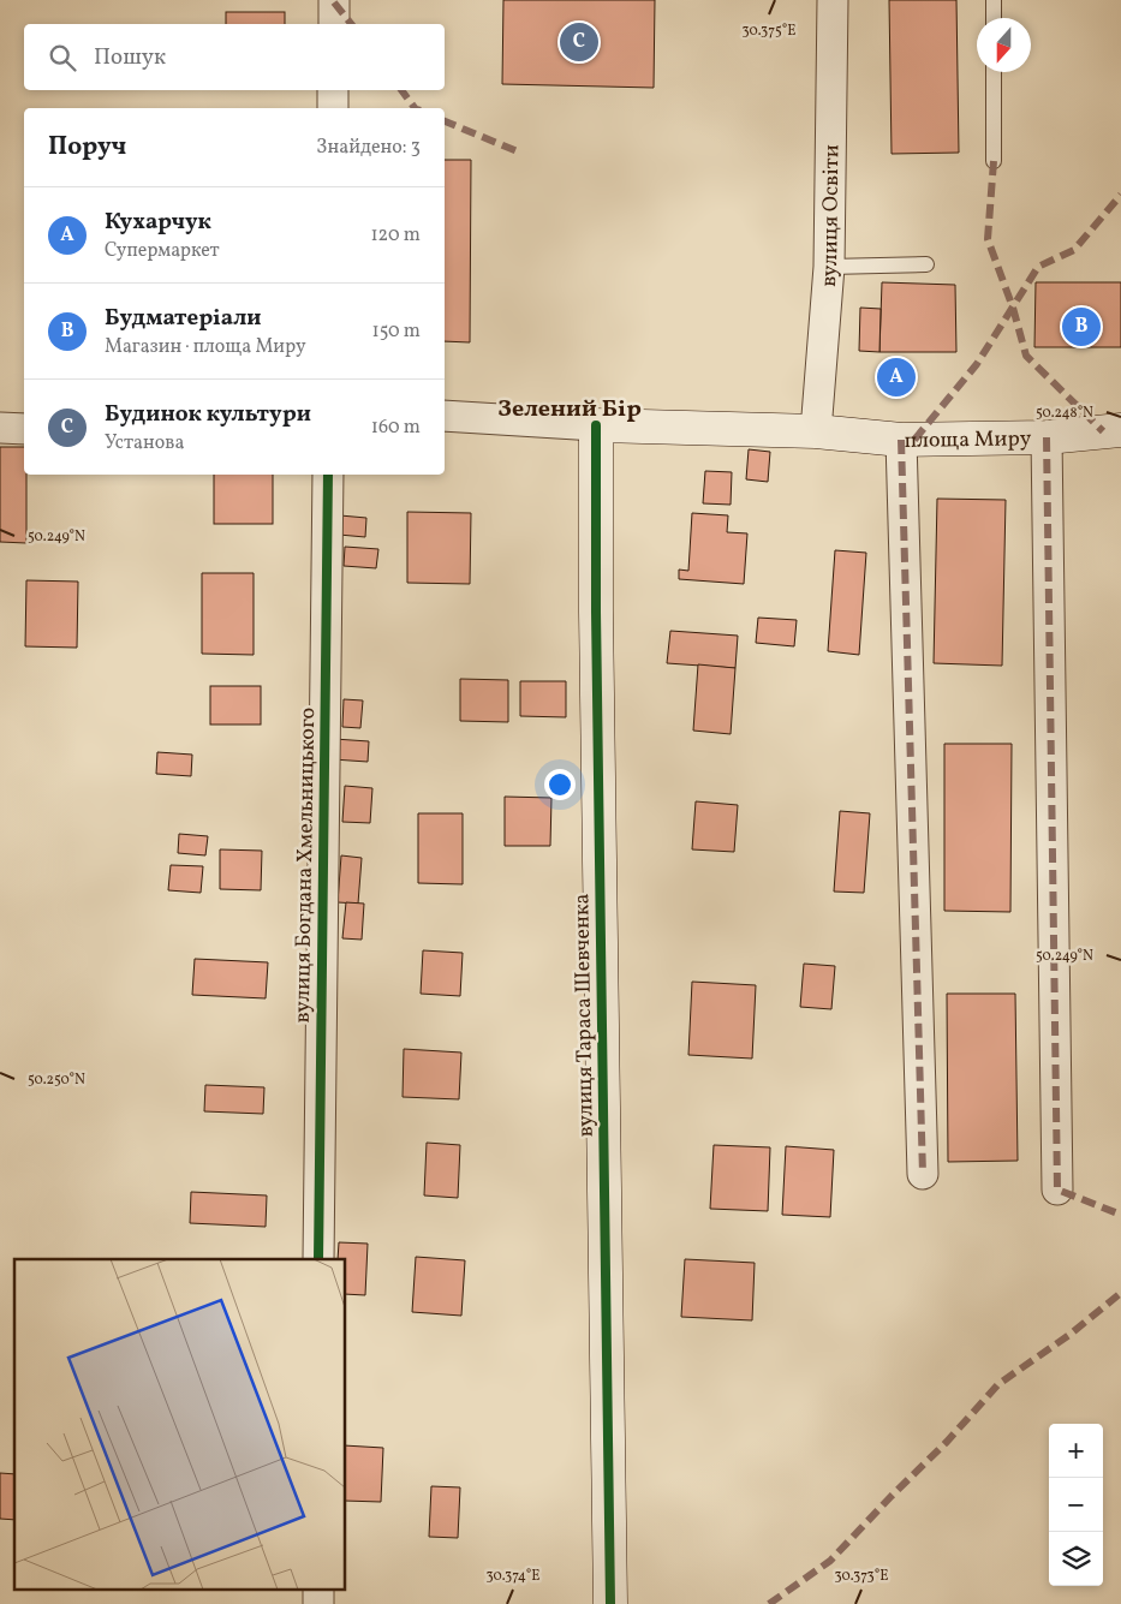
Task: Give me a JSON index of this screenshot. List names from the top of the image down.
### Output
{
  "streets": {
    "street": [
      "вулиця Освіти",
      "площа Миру",
      "вулиця Богдана Хмельницького",
      "вулиця Тараса Шевченка"
    ]
  },
  "crossings": [
    ["вулиця Освіти", "площа Миру"],
    ["площа Миру", "вулиця Тараса Шевченка"]
  ],
  "districts": ["Зелений Бір"],
  "north": "bottom",
  "page": {
    "pins": ["C", "B", "A"],
    "search": "Пошук",
    "heading": ["Поруч", "Знайдено: 3"],
    "list": [
      {
        "mark": "A",
        "name": "Кухарчук",
        "note": "Супермаркет",
        "value": "120 m"
      },
      {
        "mark": "B",
        "name": "Будматеріали",
        "note": "Магазин · площа Миру",
        "value": "150 m"
      },
      {
        "mark": "C",
        "name": "Будинок культури",
        "note": "Установа",
        "value": "160 m"
      }
    ],
    "map_buttons": ["+", "−"]
  },
  "coordinates": [
    "30.375°E",
    "50.248°N",
    "50.249°N",
    "50.250°N",
    "30.374°E",
    "30.373°E"
  ]
}
